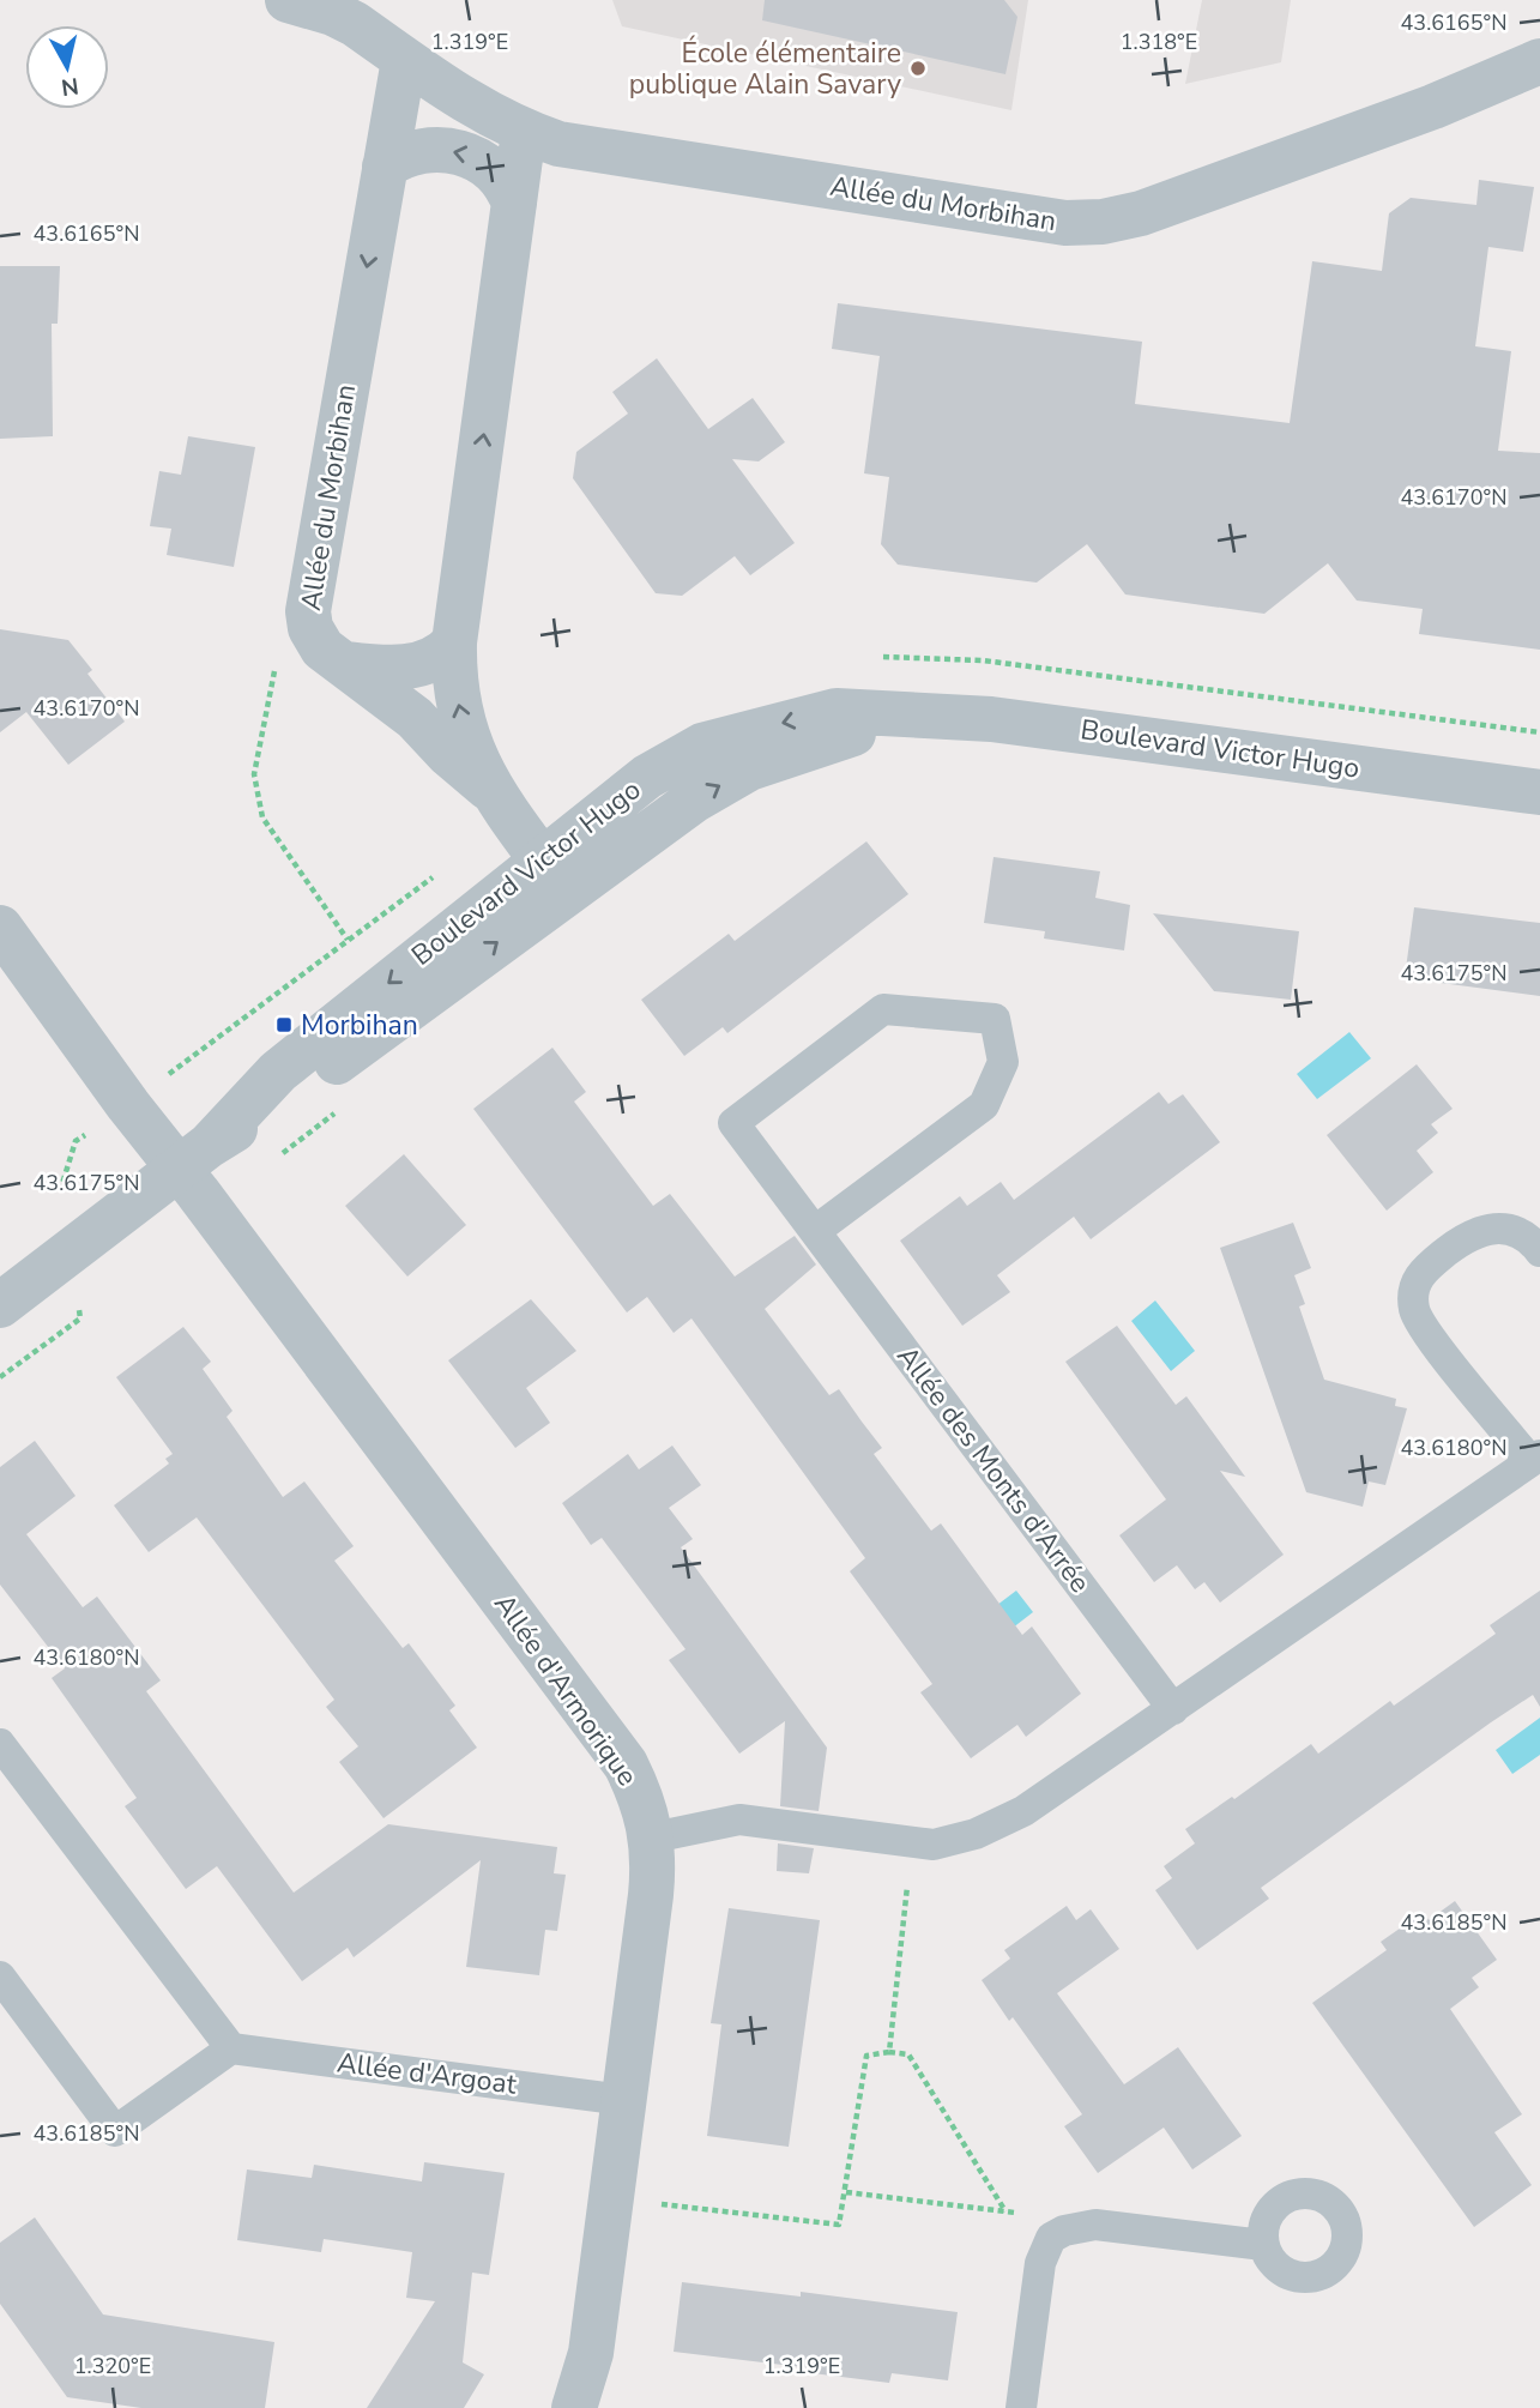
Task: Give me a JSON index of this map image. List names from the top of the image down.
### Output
{
  "streets": {
    "street": ["Allée du Morbihan", "Boulevard Victor Hugo", "Allée d'Armorique"],
    "lane": ["Allée des Monts d'Arrée", "Allée d'Argoat"]
  },
  "crossings": [
    ["Allée du Morbihan", "Boulevard Victor Hugo"],
    ["Boulevard Victor Hugo", "Allée d'Armorique"],
    ["Allée d'Armorique", "Allée d'Argoat"]
  ],
  "places": {
    "other": ["École élémentaire publique Alain Savary"],
    "transit": ["Morbihan"]
  },
  "north": "bottom",
  "coordinates": [
    "43.6165°N",
    "1.319°E",
    "1.318°E",
    "43.6170°N",
    "43.6175°N",
    "43.6180°N",
    "43.6185°N",
    "1.320°E"
  ]
}
